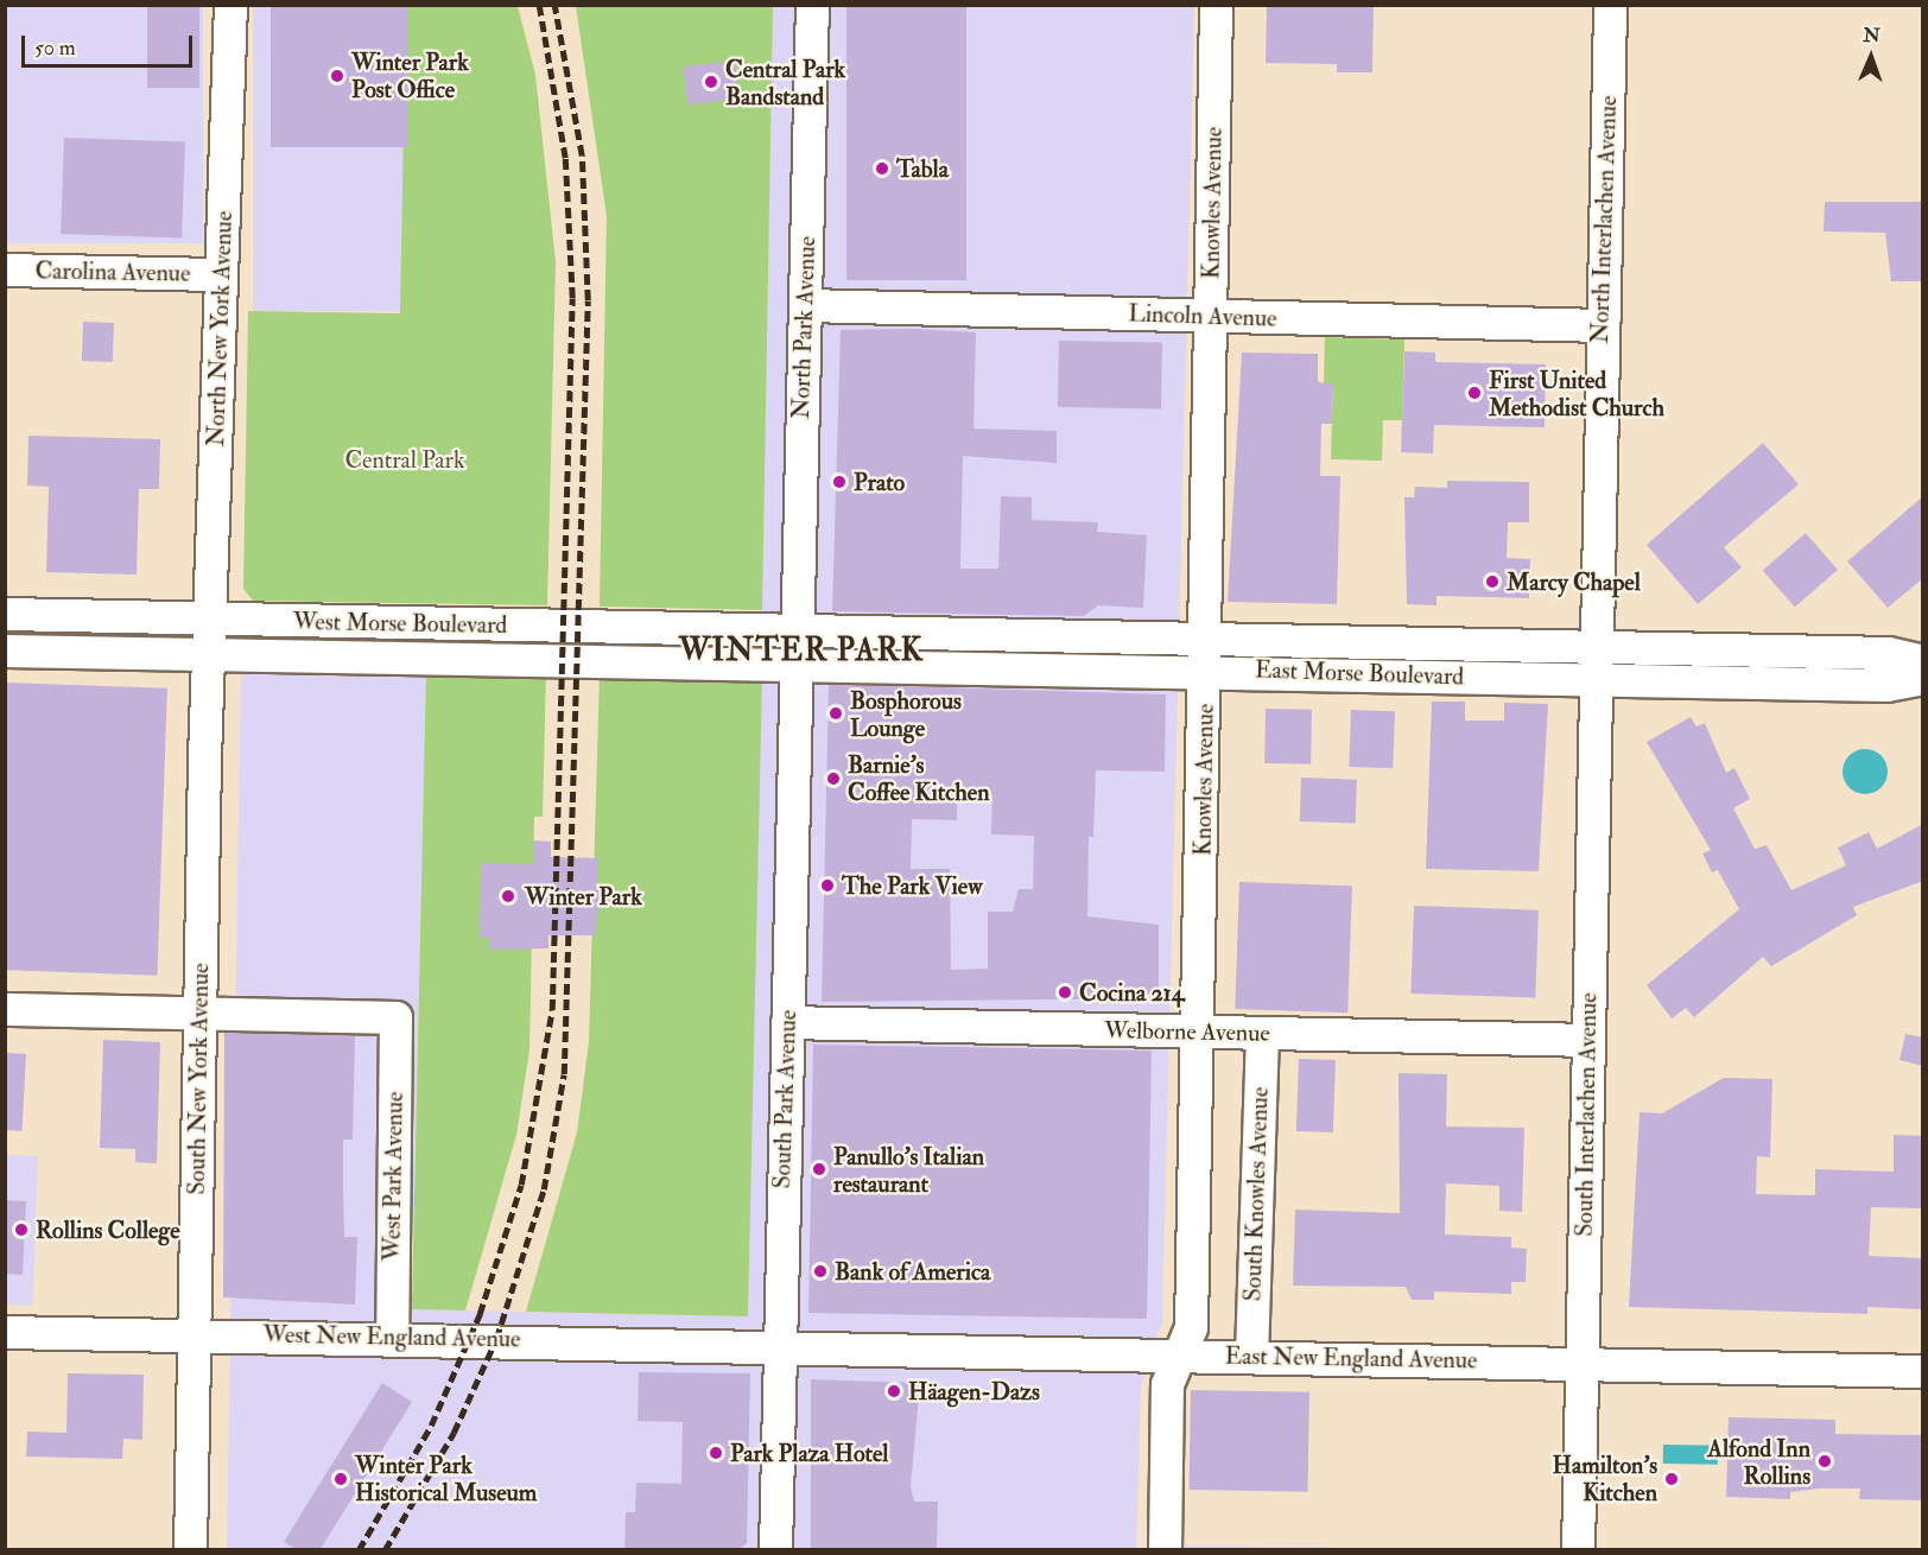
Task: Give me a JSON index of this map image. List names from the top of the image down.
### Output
{
  "streets": {
    "street": [
      "Knowles Avenue",
      "North Interlachen Avenue",
      "Carolina Avenue",
      "Lincoln Avenue",
      "North Park Avenue",
      "North New York Avenue",
      "West Morse Boulevard",
      "East Morse Boulevard",
      "Welborne Avenue",
      "South New York Avenue",
      "South Park Avenue",
      "South Interlachen Avenue",
      "West Park Avenue",
      "South Knowles Avenue",
      "West New England Avenue",
      "East New England Avenue"
    ]
  },
  "crossings": [
    ["Knowles Avenue", "Lincoln Avenue"],
    ["Knowles Avenue", "East Morse Boulevard"],
    ["Knowles Avenue", "Welborne Avenue"],
    ["Knowles Avenue", "East New England Avenue"],
    ["North Interlachen Avenue", "Lincoln Avenue"],
    ["North Interlachen Avenue", "East Morse Boulevard"],
    ["North Interlachen Avenue", "South Interlachen Avenue"],
    ["Carolina Avenue", "North New York Avenue"],
    ["Lincoln Avenue", "North Park Avenue"],
    ["North Park Avenue", "West Morse Boulevard"],
    ["North Park Avenue", "East Morse Boulevard"],
    ["North Park Avenue", "South Park Avenue"],
    ["North New York Avenue", "West Morse Boulevard"],
    ["North New York Avenue", "South New York Avenue"],
    ["West Morse Boulevard", "East Morse Boulevard"],
    ["West Morse Boulevard", "South New York Avenue"],
    ["West Morse Boulevard", "South Park Avenue"],
    ["East Morse Boulevard", "South Park Avenue"],
    ["East Morse Boulevard", "South Interlachen Avenue"],
    ["Welborne Avenue", "South Park Avenue"],
    ["Welborne Avenue", "South Interlachen Avenue"],
    ["Welborne Avenue", "South Knowles Avenue"],
    ["South New York Avenue", "West Park Avenue"],
    ["South New York Avenue", "West New England Avenue"],
    ["South Park Avenue", "West New England Avenue"],
    ["South Park Avenue", "East New England Avenue"],
    ["South Interlachen Avenue", "East New England Avenue"],
    ["West Park Avenue", "West New England Avenue"],
    ["South Knowles Avenue", "East New England Avenue"],
    ["West New England Avenue", "East New England Avenue"]
  ],
  "districts": ["WINTER PARK"],
  "parks": ["Central Park"],
  "places": [
    "Winter Park Post Office",
    "Central Park Bandstand",
    "Tabla",
    "First United Methodist Church",
    "Prato",
    "Marcy Chapel",
    "Bosphorous Lounge",
    "Barnie's Coffee Kitchen",
    "The Park View",
    "Winter Park",
    "Cocina 214",
    "Panullo's Italian restaurant",
    "Rollins College",
    "Bank of America",
    "Häagen-Dazs",
    "Park Plaza Hotel",
    "Alfond Inn Rollins",
    "Winter Park Historical Museum",
    "Hamilton's Kitchen"
  ],
  "scale_bar": "50 m",
  "north": "top"
}
